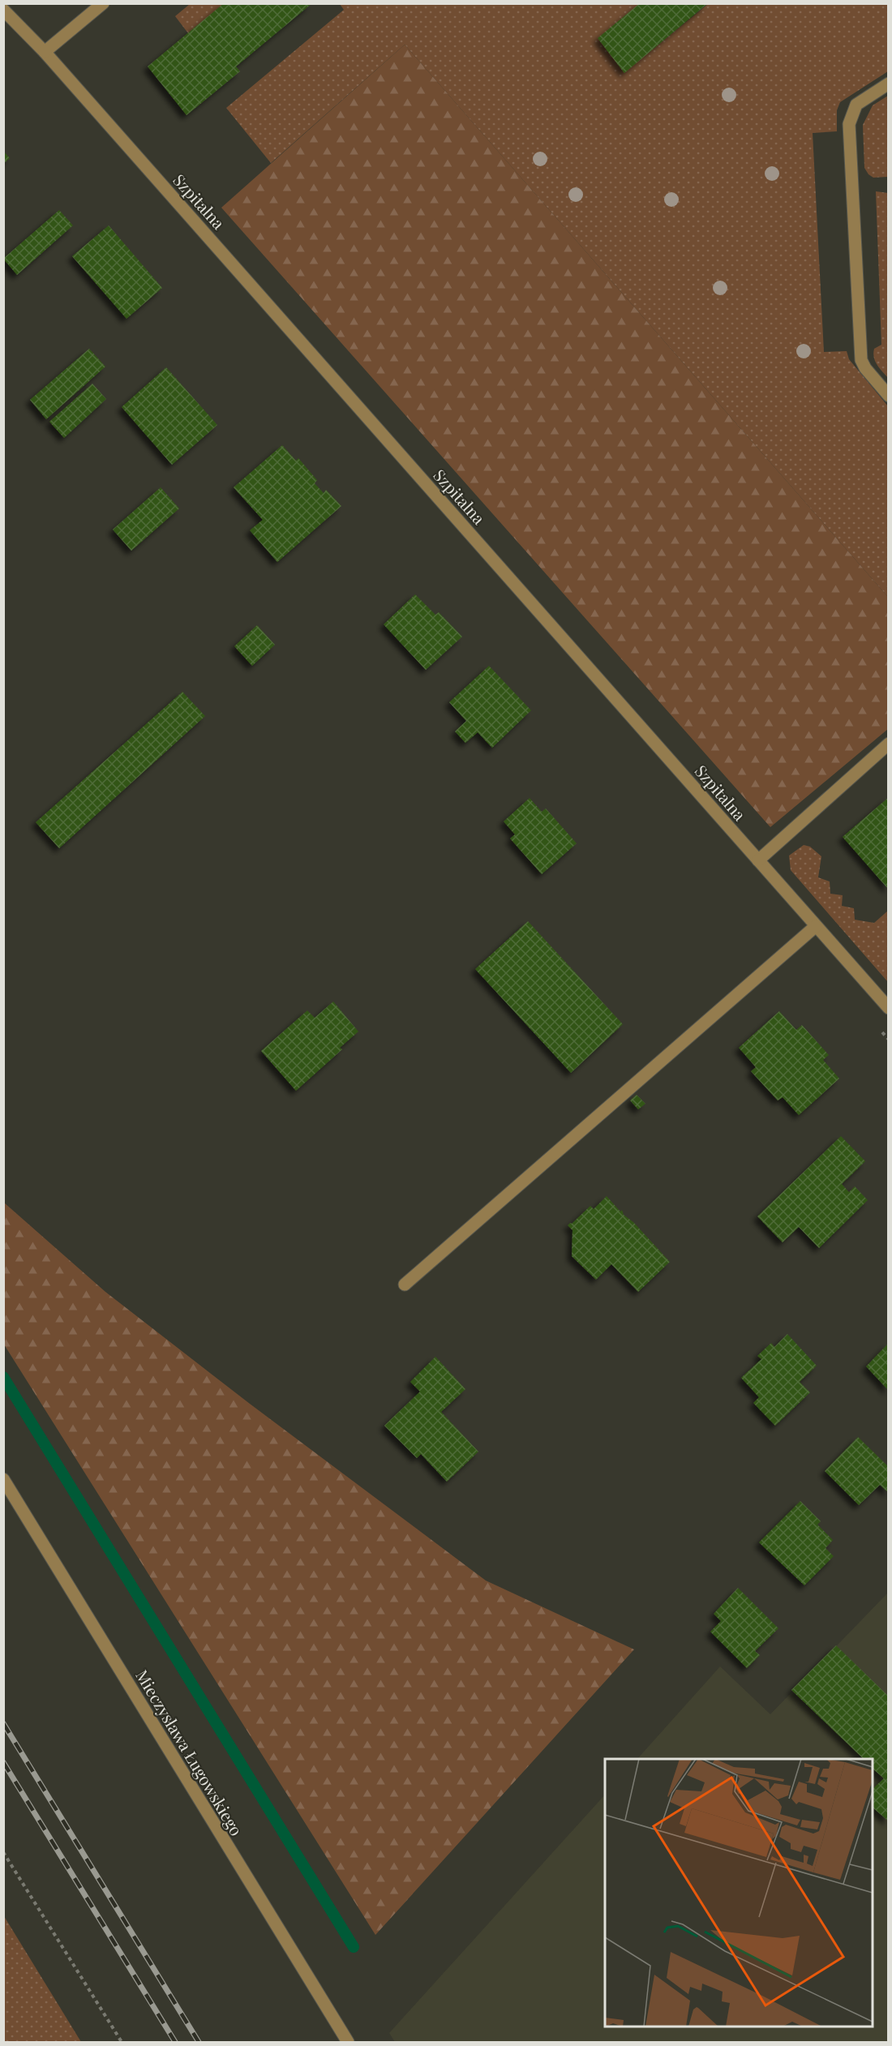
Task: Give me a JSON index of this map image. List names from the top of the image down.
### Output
{
  "streets": {
    "street": ["Szpitalna", "Mieczysława Ługowskiego"]
  }
}
